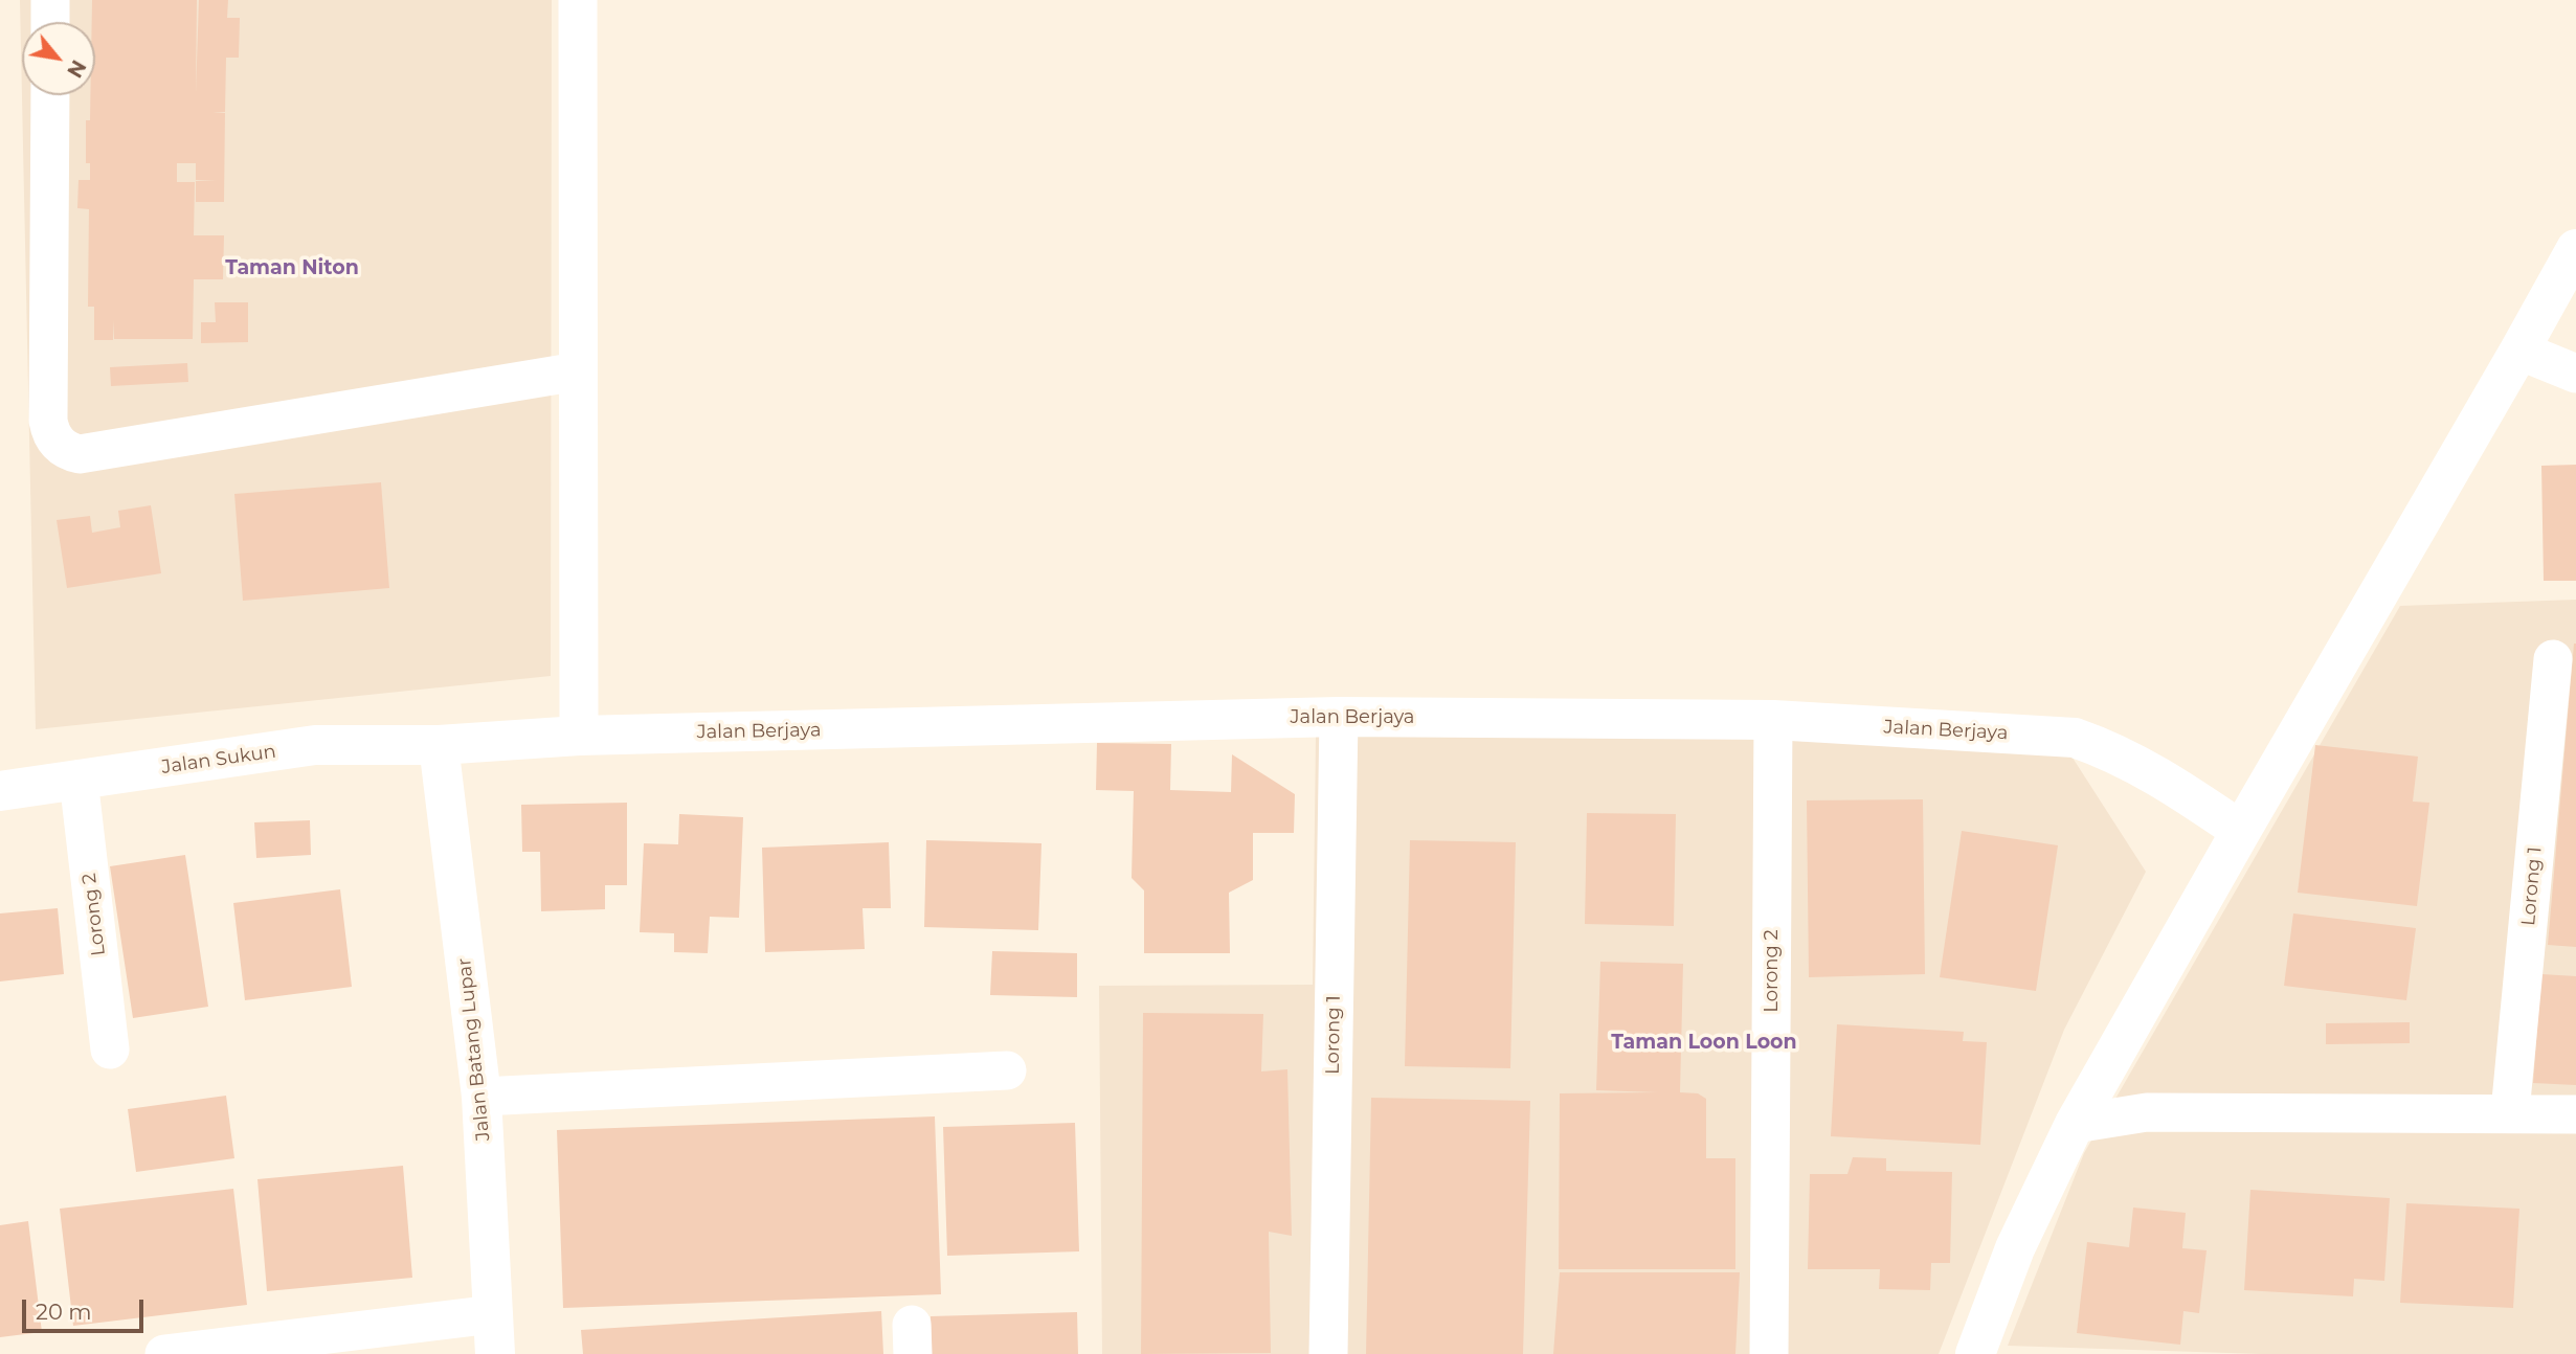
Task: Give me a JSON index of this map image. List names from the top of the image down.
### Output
{
  "streets": {
    "street": [
      "Jalan Berjaya",
      "Jalan Sukun",
      "Lorong 1",
      "Lorong 2",
      "Jalan Batang Lupar"
    ]
  },
  "crossings": [
    ["Jalan Berjaya", "Jalan Sukun"],
    ["Jalan Berjaya", "Lorong 1"],
    ["Jalan Berjaya", "Lorong 2"],
    ["Jalan Berjaya", "Jalan Batang Lupar"],
    ["Jalan Sukun", "Lorong 2"],
    ["Jalan Sukun", "Jalan Batang Lupar"]
  ],
  "districts": ["Taman Niton", "Taman Loon Loon"],
  "scale_bar": "20 m",
  "north": "bottom right"
}
